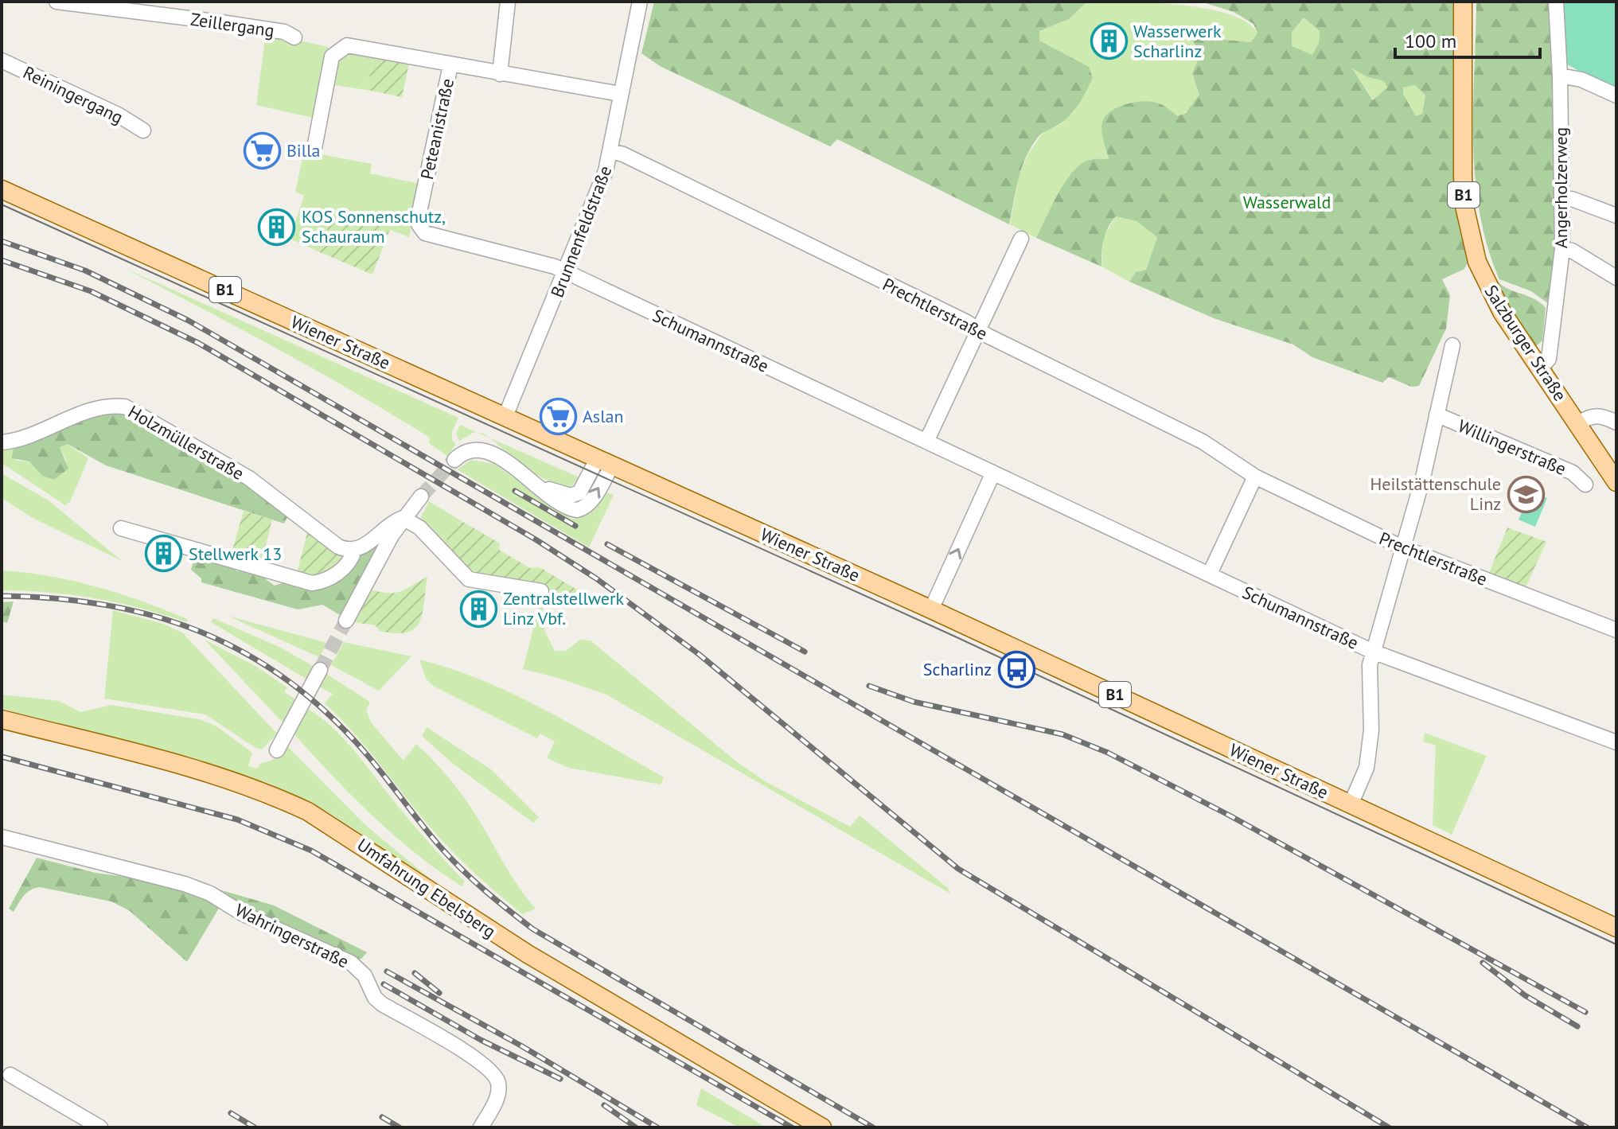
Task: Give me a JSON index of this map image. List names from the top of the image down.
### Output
{
  "streets": {
    "main road": [
      "B1",
      "Wiener Straße",
      "Salzburger Straße",
      "Umfahrung Ebelsberg"
    ],
    "street": [
      "Zeillergang",
      "Reiningergang",
      "Peteanistraße",
      "Angerholzerweg",
      "Brunnenfeldstraße",
      "Prechtlerstraße",
      "Schumannstraße",
      "Holzmüllerstraße",
      "Willingerstraße",
      "Wahringerstraße"
    ]
  },
  "crossings": [
    ["Peteanistraße", "Schumannstraße"],
    ["Angerholzerweg", "Salzburger Straße"],
    ["Brunnenfeldstraße", "Prechtlerstraße"],
    ["Brunnenfeldstraße", "Schumannstraße"],
    ["Brunnenfeldstraße", "Wiener Straße"],
    ["Prechtlerstraße", "Willingerstraße"],
    ["Schumannstraße", "Willingerstraße"],
    ["Wiener Straße", "Willingerstraße"]
  ],
  "parks": ["Wasserwald"],
  "places": {
    "building": [
      "Wasserwerk Scharlinz",
      "KOS Sonnenschutz, Schauraum",
      "Stellwerk 13",
      "Zentralstellwerk Linz Vbf."
    ],
    "supermarket": ["Billa", "Aslan"],
    "school or university": ["Heilstättenschule Linz"],
    "bus stop": ["Scharlinz"]
  },
  "scale_bar": "100 m"
}
